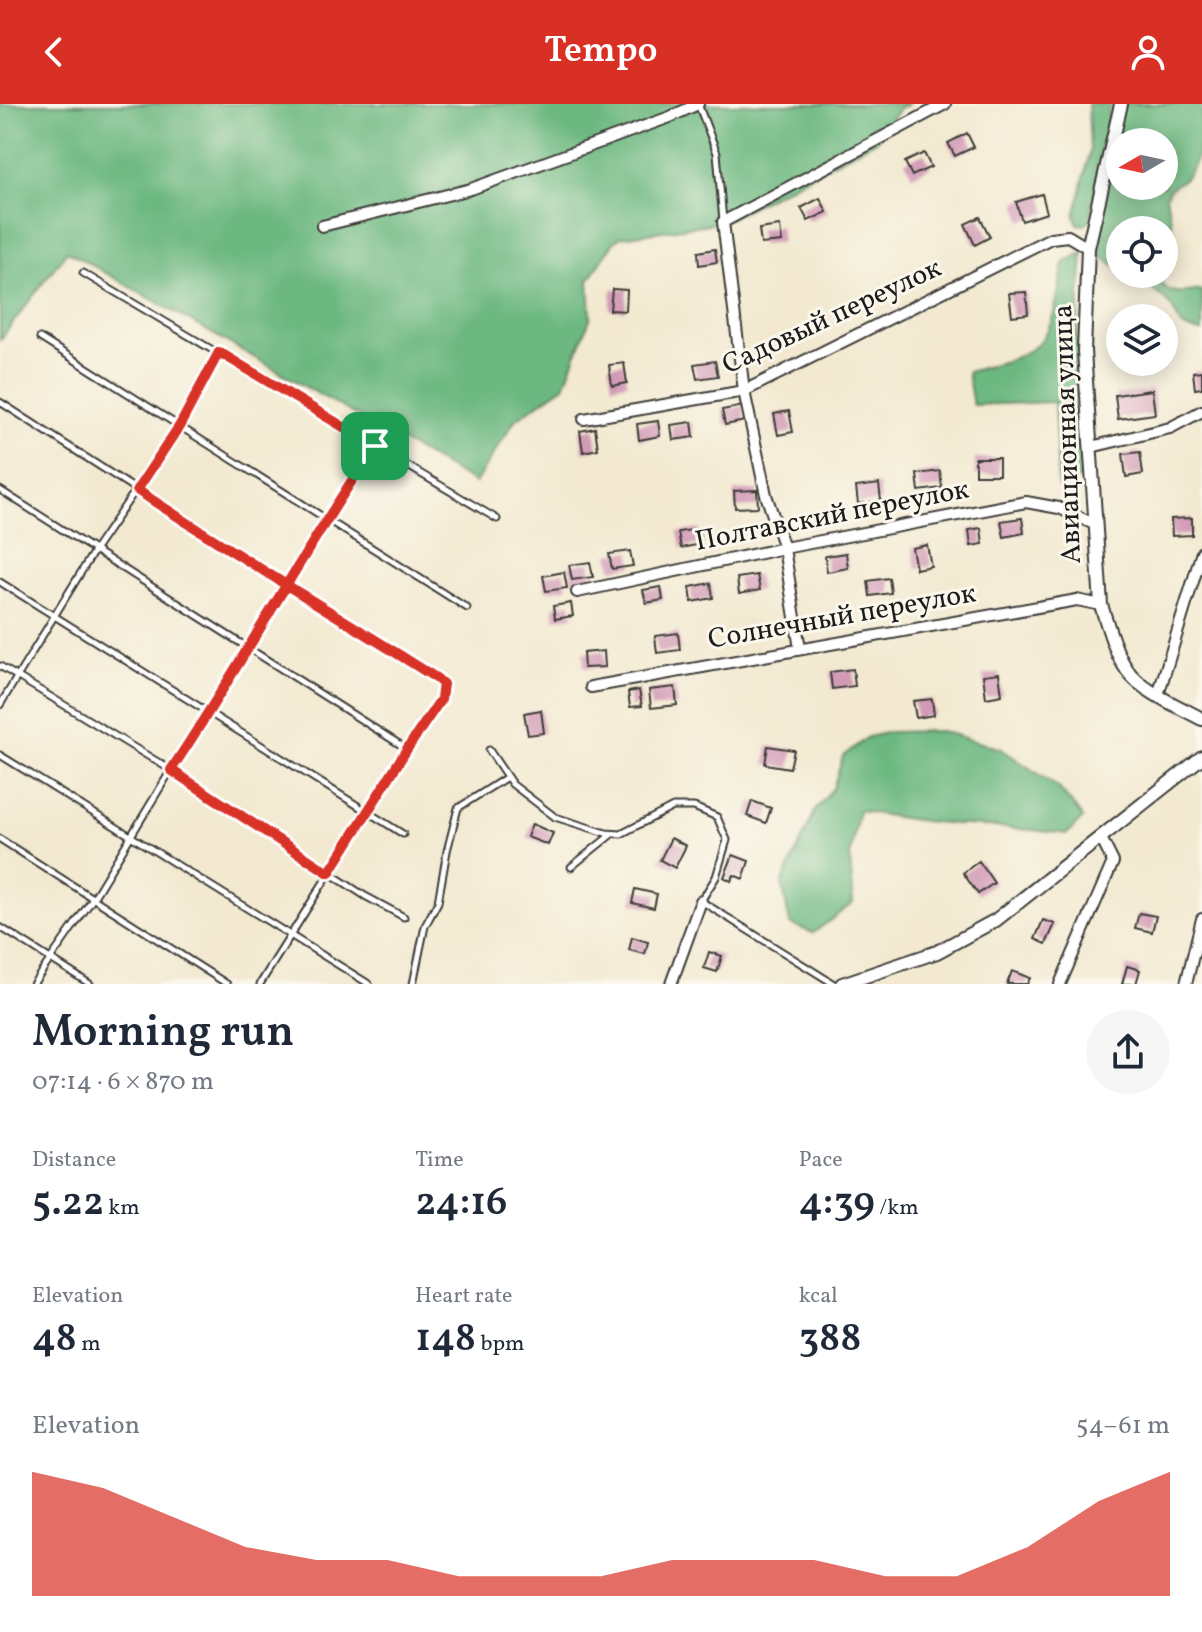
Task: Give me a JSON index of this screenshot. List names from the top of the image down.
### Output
{
  "streets": {
    "street": [
      "Садовый переулок",
      "Авиационная улица",
      "Полтавский переулок",
      "Солнечный переулок"
    ]
  },
  "crossings": [
    ["Садовый переулок", "Авиационная улица"],
    ["Авиационная улица", "Полтавский переулок"],
    ["Авиационная улица", "Солнечный переулок"]
  ],
  "north": "left",
  "page": {
    "header": "Tempo",
    "heading": ["Morning run", "07:14 · 6 × 870 m"],
    "stats": [
      ["Distance", "5.22 km"],
      ["Time", "24:16"],
      ["Pace", "4:39 /km"],
      ["Elevation", "48 m"],
      ["Heart rate", "148 bpm"],
      ["kcal", "388"]
    ],
    "chart": ["Elevation", "54–61 m"]
  }
}
